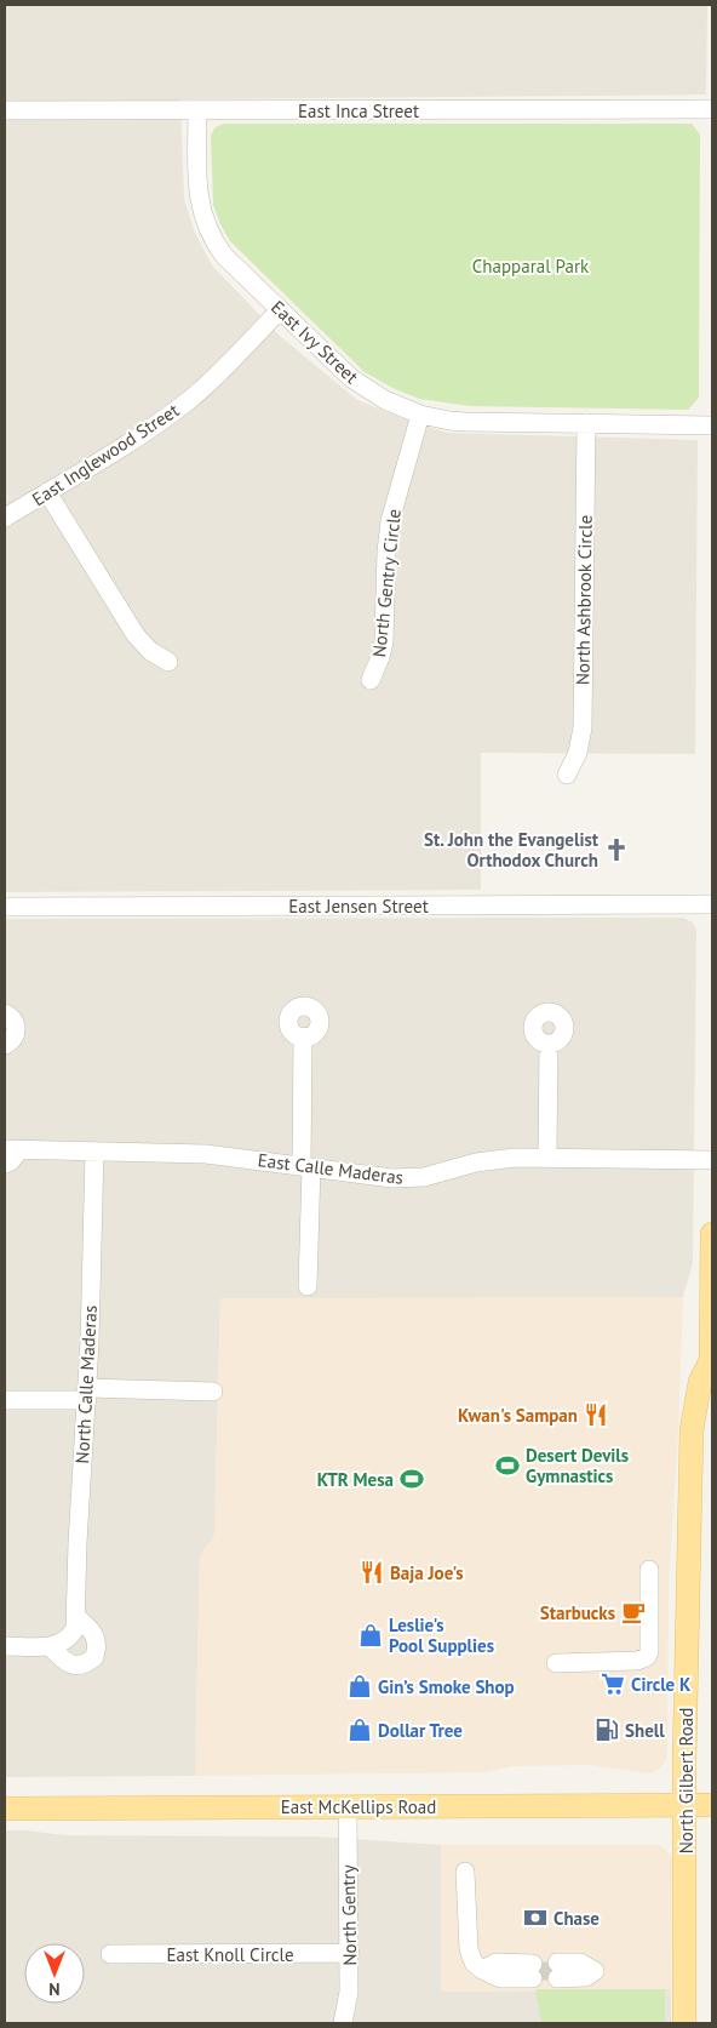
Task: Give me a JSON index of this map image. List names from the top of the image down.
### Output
{
  "streets": {
    "main road": ["North Gilbert Road", "East McKellips Road"],
    "street": [
      "East Inca Street",
      "East Ivy Street",
      "East Inglewood Street",
      "North Gentry Circle",
      "North Ashbrook Circle",
      "East Jensen Street",
      "East Calle Maderas",
      "North Calle Maderas",
      "North Gentry",
      "East Knoll Circle"
    ]
  },
  "crossings": [
    ["East Inca Street", "East Ivy Street"],
    ["East Ivy Street", "East Inglewood Street"],
    ["East Ivy Street", "North Gentry Circle"],
    ["East Ivy Street", "North Ashbrook Circle"],
    ["East Calle Maderas", "North Calle Maderas"],
    ["North Gilbert Road", "East McKellips Road"],
    ["East McKellips Road", "North Gentry"],
    ["North Gentry", "East Knoll Circle"]
  ],
  "parks": ["Chapparal Park"],
  "places": {
    "church": ["St. John the Evangelist Orthodox Church"],
    "restaurant": ["Kwan's Sampan", "Baja Joe's"],
    "sports": ["Desert Devils Gymnastics", "KTR Mesa"],
    "cafe": ["Starbucks"],
    "shop": ["Leslie's Pool Supplies", "Gin’s Smoke Shop", "Dollar Tree"],
    "supermarket": ["Circle K"],
    "fuel station": ["Shell"],
    "bank": ["Chase"]
  },
  "north": "bottom"
}
